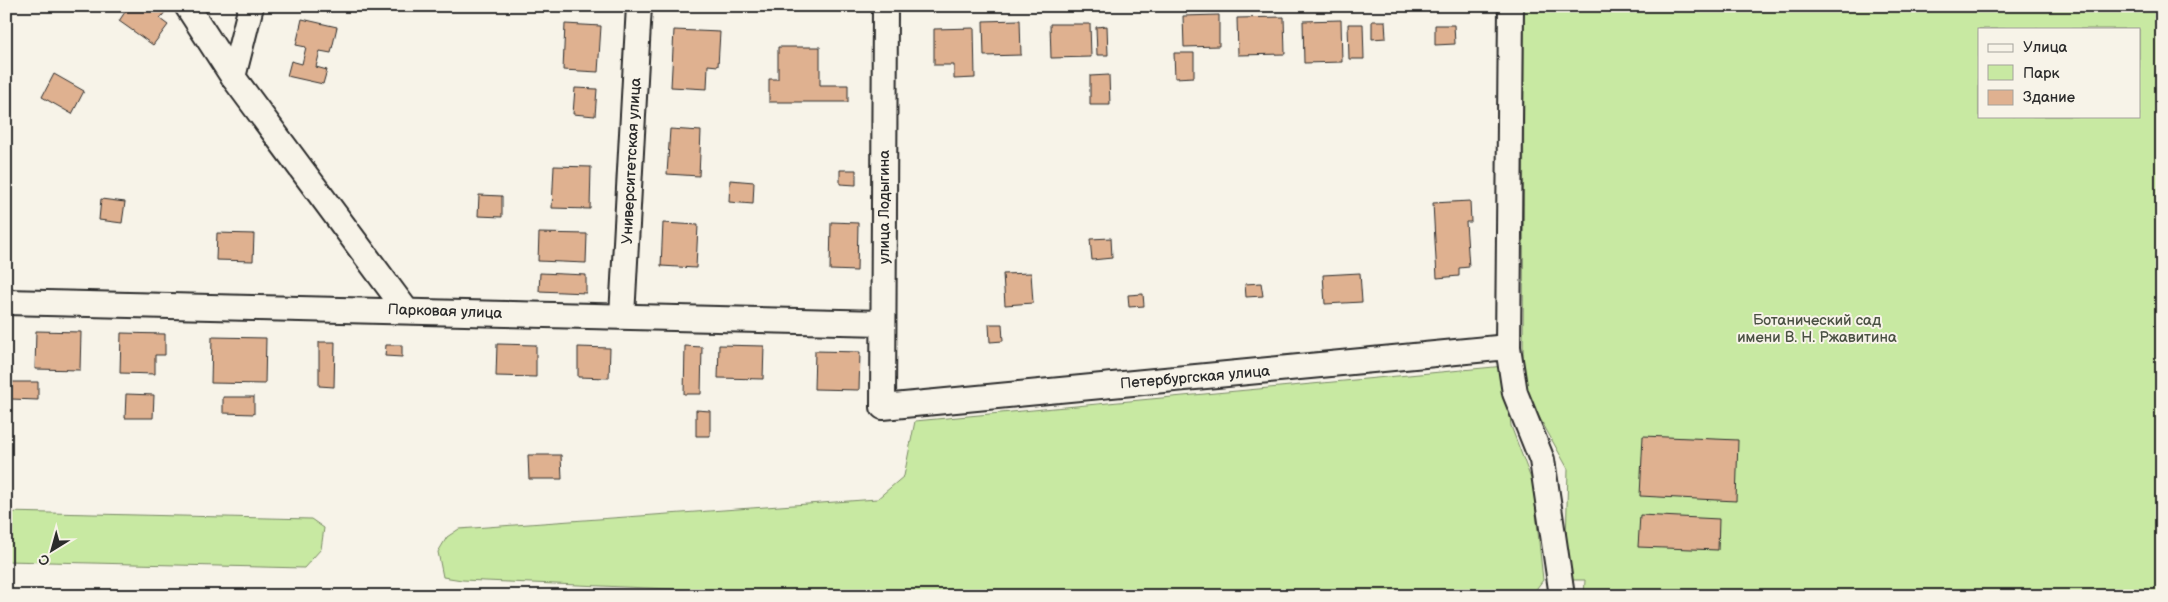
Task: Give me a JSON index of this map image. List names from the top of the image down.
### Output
{
  "streets": {
    "street": [
      "Университетская улица",
      "улица Лодыгина",
      "Парковая улица",
      "Петербургская улица"
    ]
  },
  "crossings": [
    ["Университетская улица", "Парковая улица"],
    ["улица Лодыгина", "Парковая улица"],
    ["улица Лодыгина", "Петербургская улица"]
  ],
  "parks": ["Ботанический сад имени В. Н. Ржавитина"],
  "legend": ["Улица", "Парк", "Здание"],
  "north": "bottom left"
}
